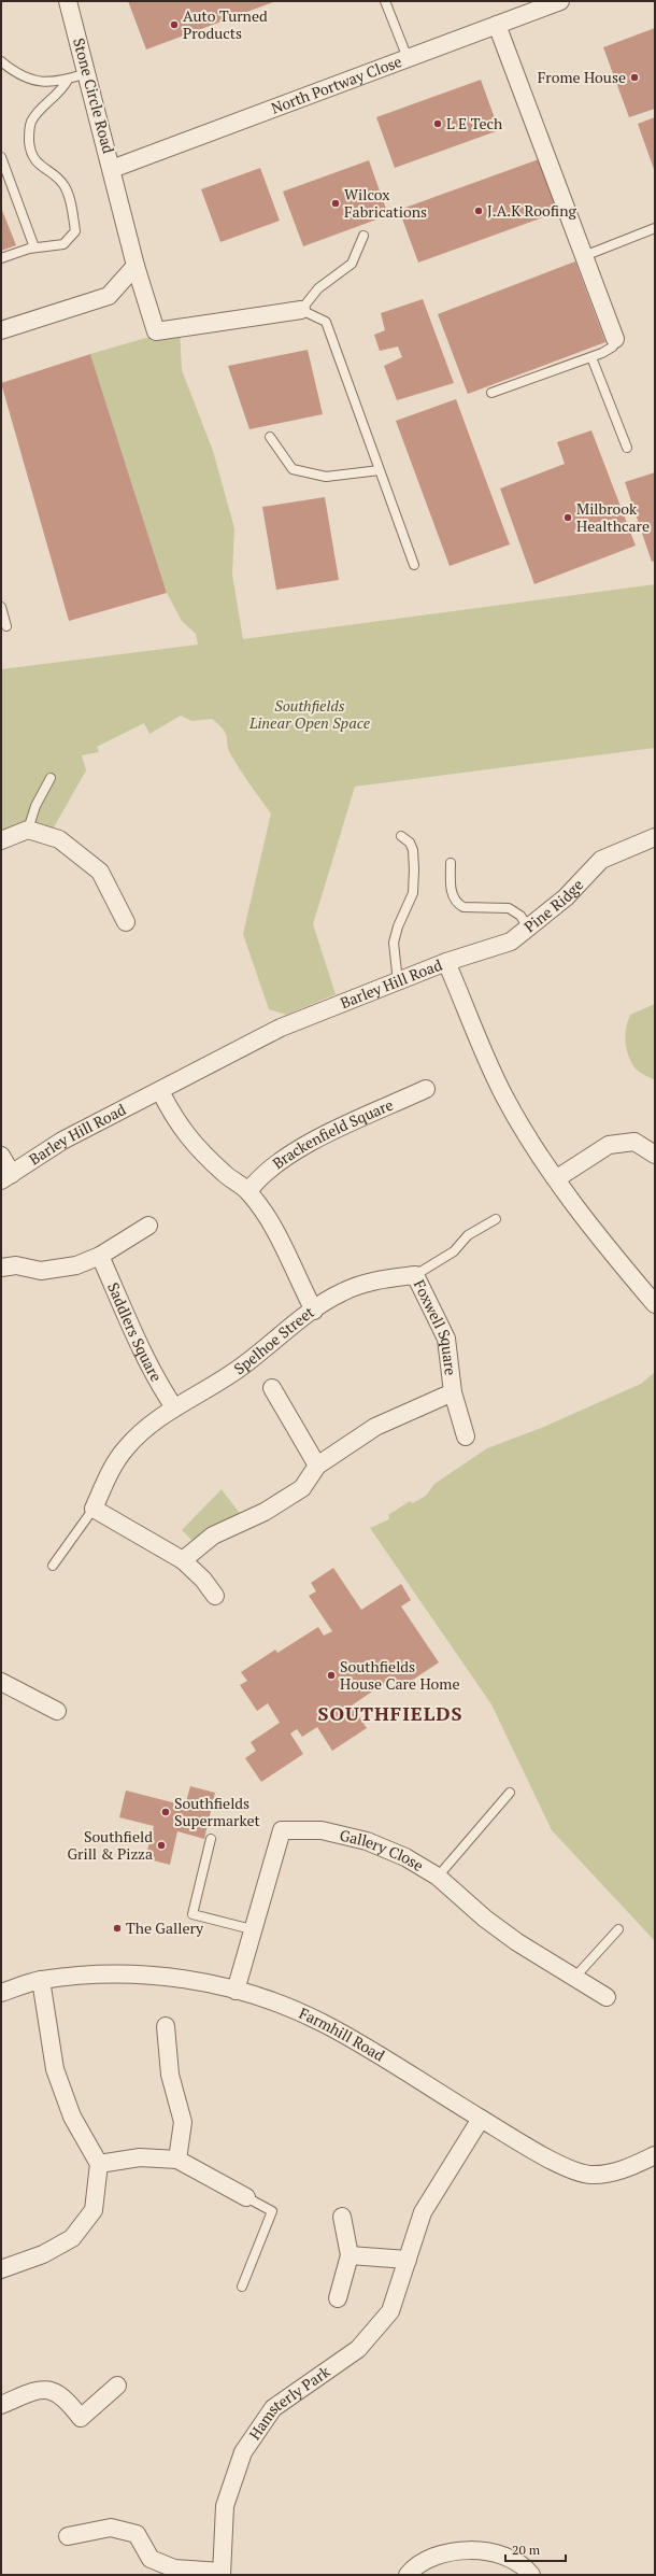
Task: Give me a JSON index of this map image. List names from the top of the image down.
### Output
{
  "streets": {
    "street": [
      "North Portway Close",
      "Stone Circle Road",
      "Pine Ridge",
      "Barley Hill Road",
      "Brackenfield Square",
      "Foxwell Square",
      "Saddlers Square",
      "Spelhoe Street",
      "Gallery Close",
      "Farmhill Road",
      "Hamsterly Park"
    ]
  },
  "crossings": [
    ["North Portway Close", "Stone Circle Road"],
    ["Pine Ridge", "Barley Hill Road"],
    ["Barley Hill Road", "Spelhoe Street"],
    ["Brackenfield Square", "Spelhoe Street"],
    ["Foxwell Square", "Spelhoe Street"],
    ["Saddlers Square", "Spelhoe Street"],
    ["Gallery Close", "Farmhill Road"],
    ["Farmhill Road", "Hamsterly Park"]
  ],
  "districts": ["SOUTHFIELDS"],
  "parks": ["Southfields Linear Open Space"],
  "places": [
    "Auto Turned Products",
    "Frome House",
    "L E Tech",
    "Wilcox Fabrications",
    "J.A.K Roofing",
    "Milbrook Healthcare",
    "Southfields House Care Home",
    "Southfields Supermarket",
    "Southfield Grill & Pizza",
    "The Gallery"
  ],
  "scale_bar": "20 m"
}
